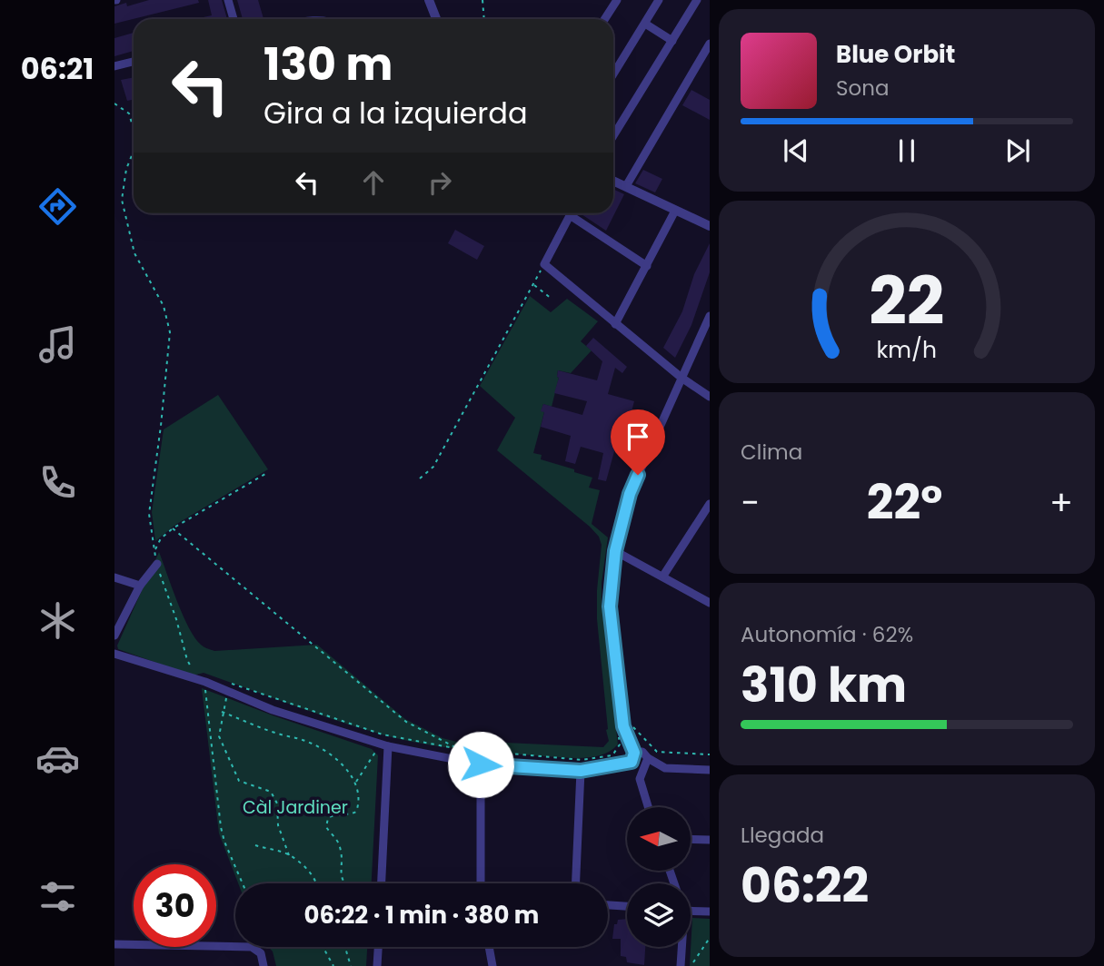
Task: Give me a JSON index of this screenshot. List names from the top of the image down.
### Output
{
  "parks": ["Càl Jardiner"],
  "north": "left",
  "page": {
    "tabs": "06:21",
    "turn": ["130 m", "Gira a la izquierda"],
    "song": ["Blue Orbit", "Sona"],
    "tile": [
      "Clima",
      ["Autonomía · 62%", "310 km"],
      ["Llegada", "06:22"]
    ],
    "heat": ["−", "22°", "+"],
    "limit": "30",
    "trip": "06:22 · 1 min · 380 m",
    "gauge": ["22", "km/h"]
  }
}
